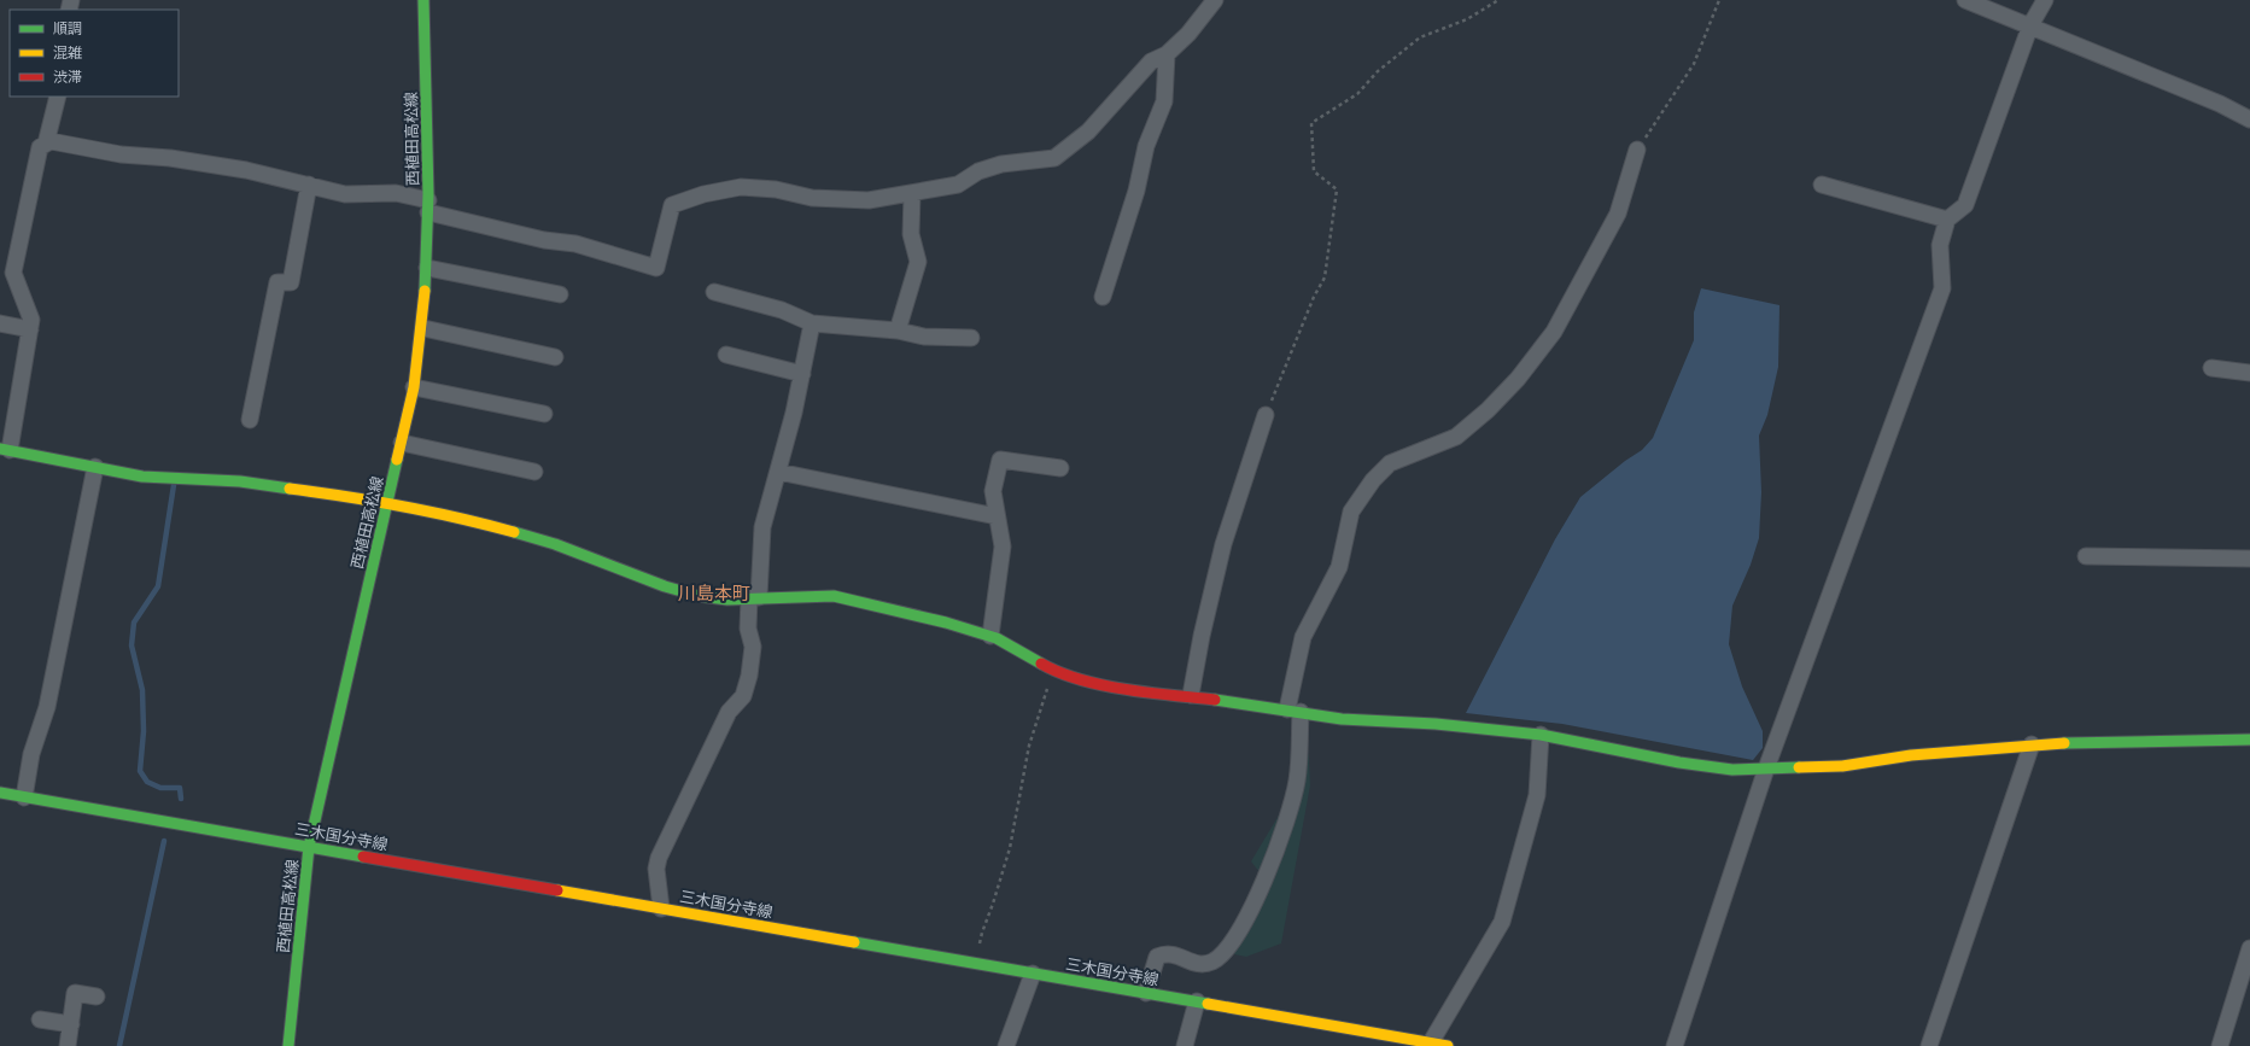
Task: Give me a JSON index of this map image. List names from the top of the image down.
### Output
{
  "streets": {
    "main road": ["西植田高松線", "三木国分寺線"]
  },
  "crossings": [
    ["西植田高松線", "三木国分寺線"]
  ],
  "districts": ["川島本町"],
  "legend": ["順調", "混雑", "渋滞"]
}
